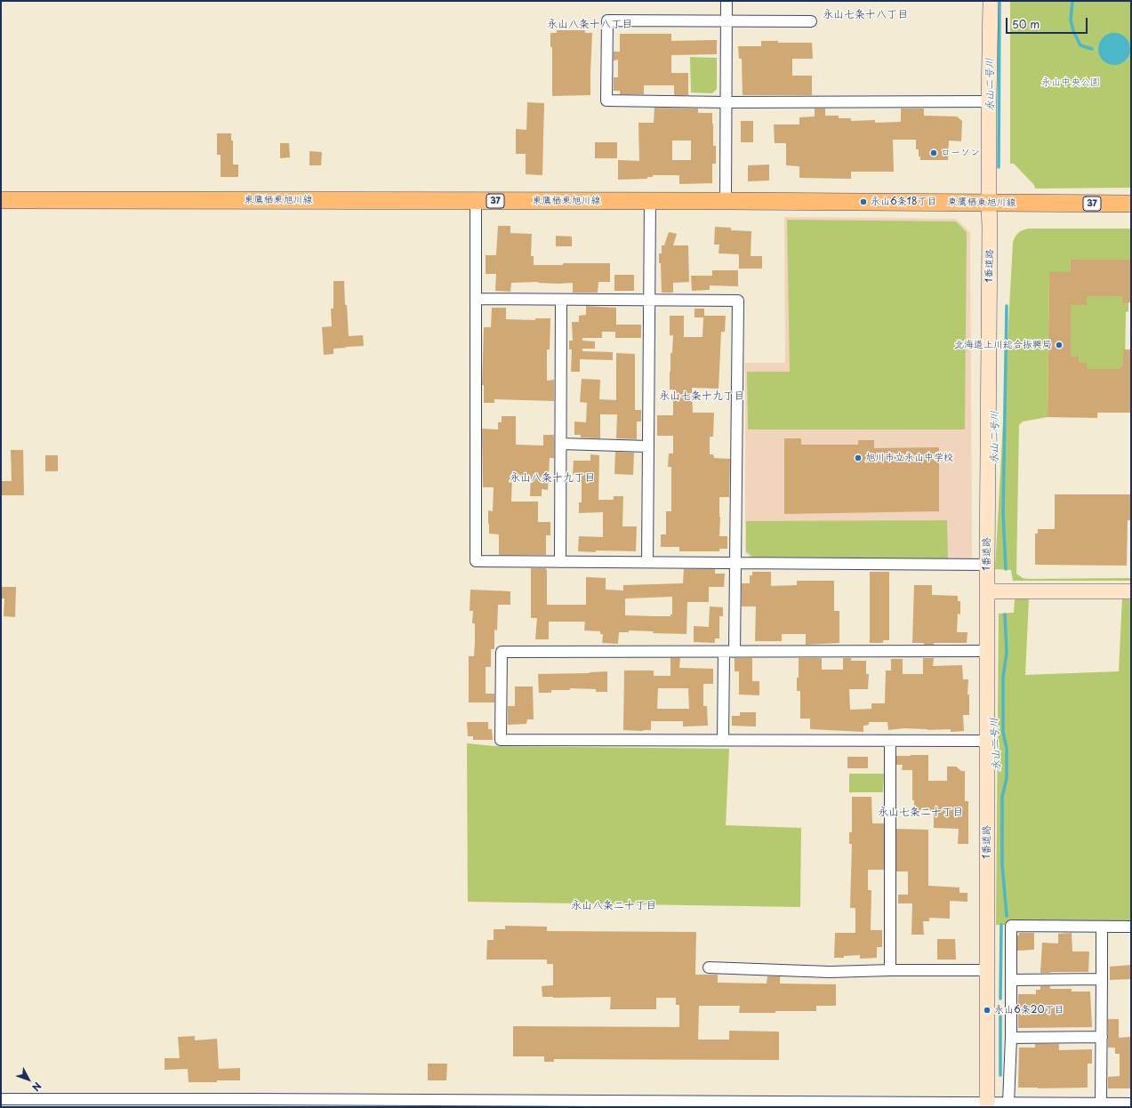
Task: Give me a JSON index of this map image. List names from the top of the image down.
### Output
{
  "streets": {
    "main road": ["東鷹栖東旭川線", "37"],
    "street": ["1番道路"]
  },
  "crossings": [
    ["東鷹栖東旭川線", "1番道路"]
  ],
  "districts": [
    "永山七条十八丁目",
    "永山八条十八丁目",
    "永山七条十九丁目",
    "永山八条十九丁目",
    "永山七条二十丁目",
    "永山八条二十丁目"
  ],
  "water": ["永山二号川"],
  "parks": ["永山中央公園"],
  "places": [
    "ローソン",
    "永山6条18丁目",
    "北海道上川総合振興局",
    "旭川市立永山中学校",
    "永山6条20丁目"
  ],
  "scale_bar": "50 m",
  "north": "bottom right"
}
